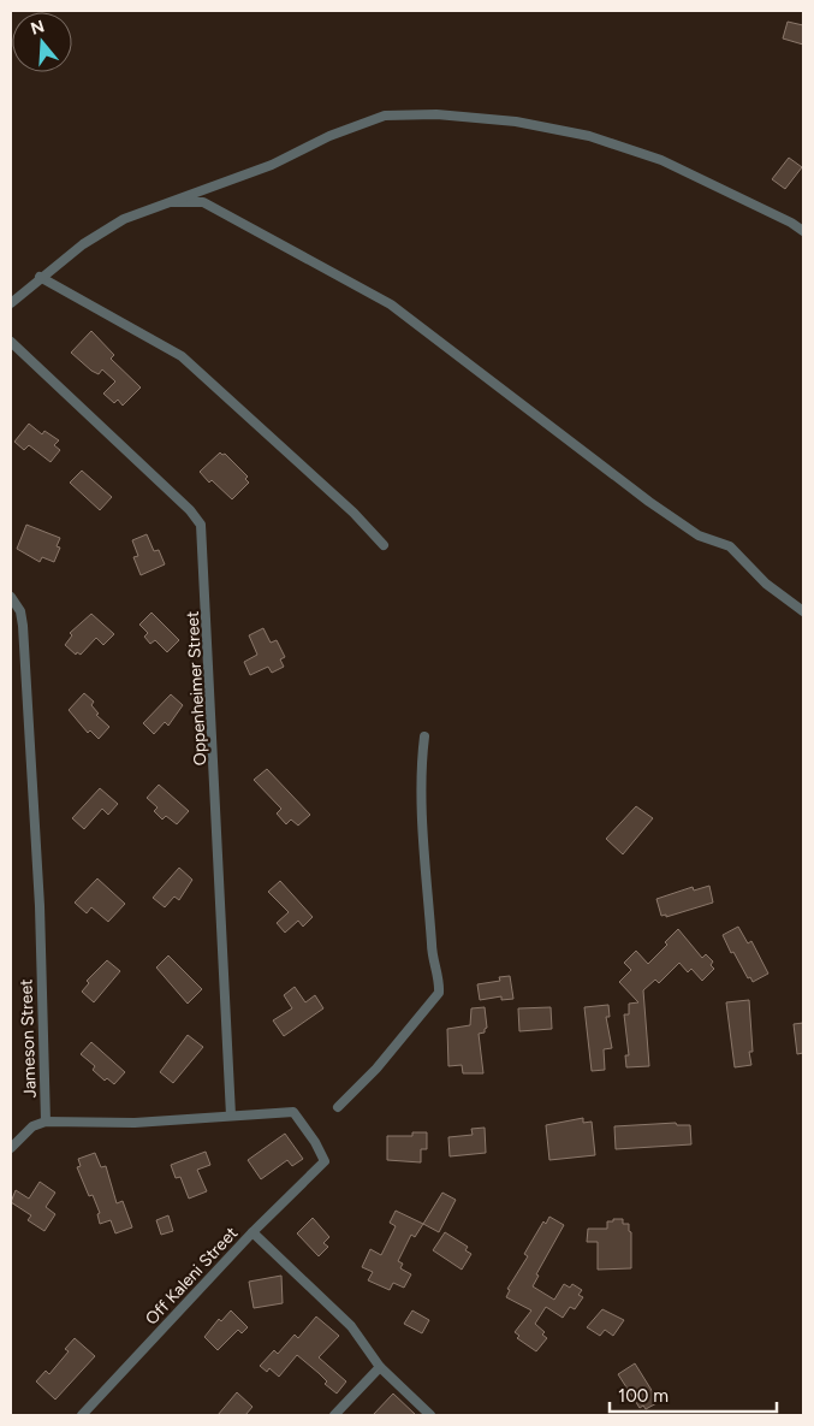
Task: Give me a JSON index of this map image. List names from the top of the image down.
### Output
{
  "streets": {
    "street": ["Oppenheimer Street", "Jameson Street", "Off Kaleni Street"]
  },
  "crossings": [
    ["Oppenheimer Street", "Off Kaleni Street"]
  ],
  "scale_bar": "100 m",
  "north": "top"
}
